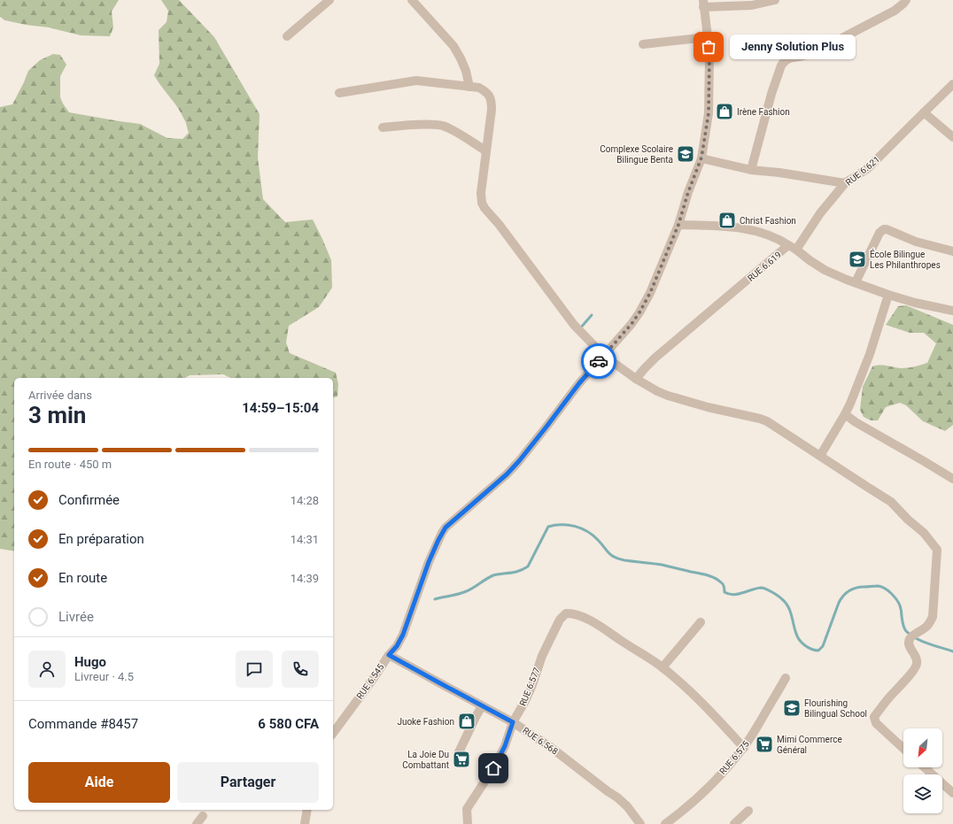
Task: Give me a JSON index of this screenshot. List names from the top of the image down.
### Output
{
  "streets": {
    "street": [
      "RUE 6.621",
      "RUE 6.619",
      "RUE 6.545",
      "RUE 6.577",
      "RUE 6.568",
      "RUE 6.575"
    ]
  },
  "crossings": [
    ["RUE 6.621", "RUE 6.619"],
    ["RUE 6.545", "RUE 6.568"],
    ["RUE 6.577", "RUE 6.568"]
  ],
  "places": {
    "other": ["Jenny Solution Plus"],
    "shop": ["Irène Fashion", "Christ Fashion", "Juoke Fashion"],
    "school or university": ["Complexe Scolaire Bilingue Benta", "École Bilingue Les Philanthropes", "Flourishing Bilingual School"],
    "supermarket": ["Mimi Commerce Général", "La Joie Du Combattant"]
  },
  "north": "bottom left",
  "page": {
    "bubble": "Jenny Solution Plus",
    "heading": ["3 min", "Arrivée dans", "14:59–15:04"],
    "panel": [
      "Hugo",
      "Livreur · 4.5",
      "Commande #8457",
      "6 580 CFA"
    ],
    "bar": "En route · 450 m",
    "list": [
      ["Confirmée", "14:28"],
      ["En préparation", "14:31"],
      ["En route", "14:39"],
      "Livrée"
    ],
    "buttons": ["Aide", "Partager"]
  }
}
